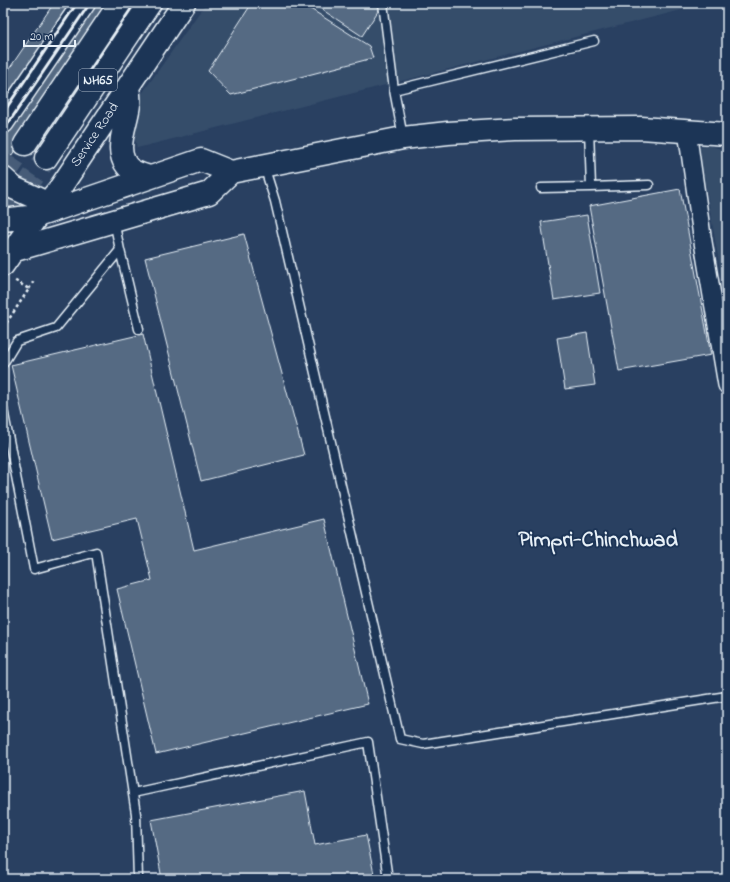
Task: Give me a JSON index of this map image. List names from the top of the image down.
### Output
{
  "streets": {
    "main road": ["NH65", "Service Road"]
  },
  "districts": ["Pimpri-Chinchwad"],
  "scale_bar": "20 m"
}
